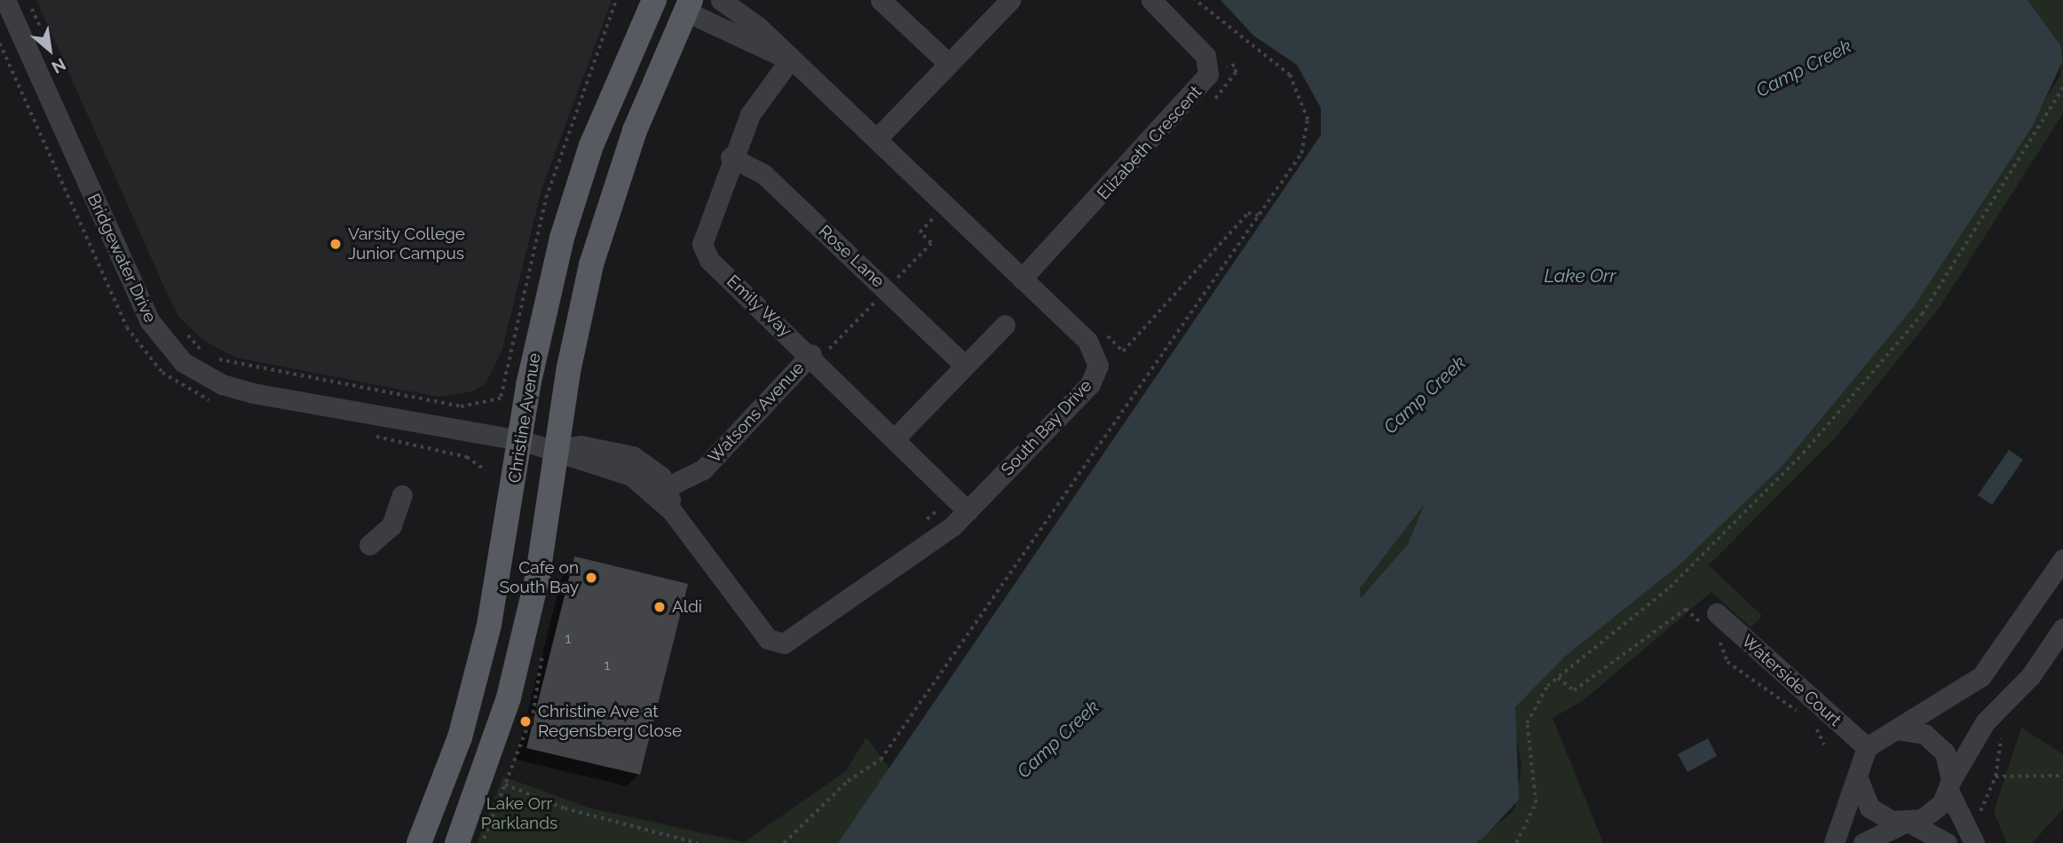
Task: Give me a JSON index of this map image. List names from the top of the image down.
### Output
{
  "streets": {
    "main road": ["Christine Avenue"],
    "street": [
      "Elizabeth Crescent",
      "Rose Lane",
      "Bridgewater Drive",
      "Emily Way",
      "Watsons Avenue",
      "South Bay Drive",
      "Waterside Court"
    ]
  },
  "crossings": [
    ["Elizabeth Crescent", "South Bay Drive"],
    ["Rose Lane", "Emily Way"],
    ["Bridgewater Drive", "Christine Avenue"],
    ["Bridgewater Drive", "South Bay Drive"],
    ["Emily Way", "Watsons Avenue"],
    ["Emily Way", "South Bay Drive"],
    ["Watsons Avenue", "South Bay Drive"],
    ["Christine Avenue", "South Bay Drive"]
  ],
  "water": ["Camp Creek", "Lake Orr"],
  "parks": ["Lake Orr Parklands"],
  "places": [
    "Varsity College Junior Campus",
    "Cafe on South Bay",
    "Aldi",
    "Christine Ave at Regensberg Close"
  ],
  "house_numbers": ["1", "1"],
  "north": "bottom right"
}
